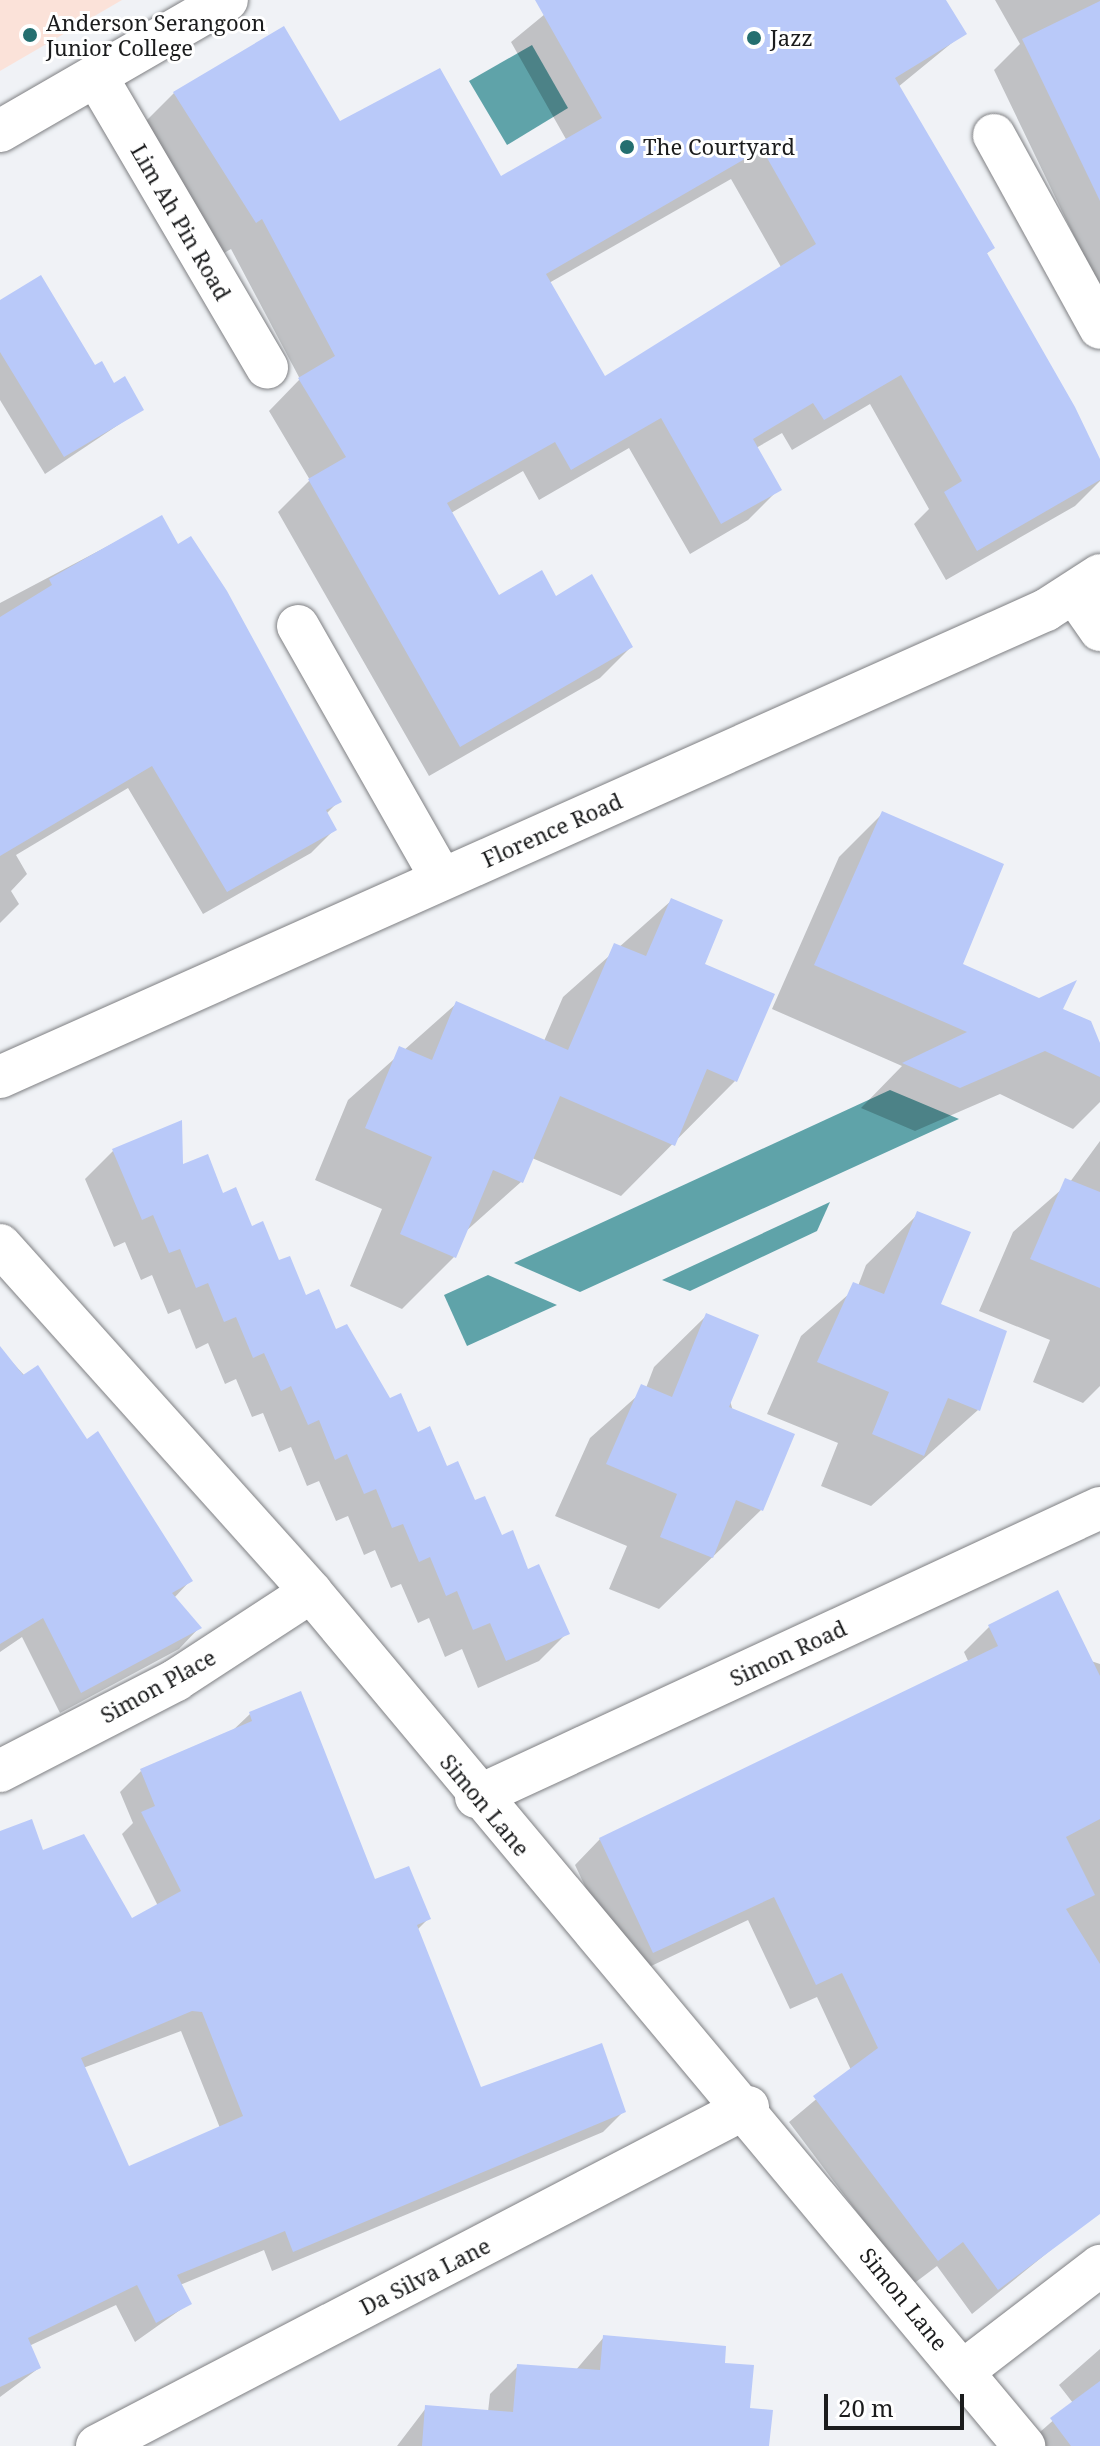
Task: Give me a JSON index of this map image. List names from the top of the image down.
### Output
{
  "streets": {
    "street": [
      "Lim Ah Pin Road",
      "Florence Road",
      "Simon Road",
      "Simon Place",
      "Simon Lane",
      "Da Silva Lane"
    ]
  },
  "crossings": [
    ["Simon Road", "Simon Lane"],
    ["Simon Place", "Simon Lane"],
    ["Simon Lane", "Da Silva Lane"]
  ],
  "places": ["Anderson Serangoon Junior College", "Jazz", "The Courtyard"],
  "scale_bar": "20 m"
}
